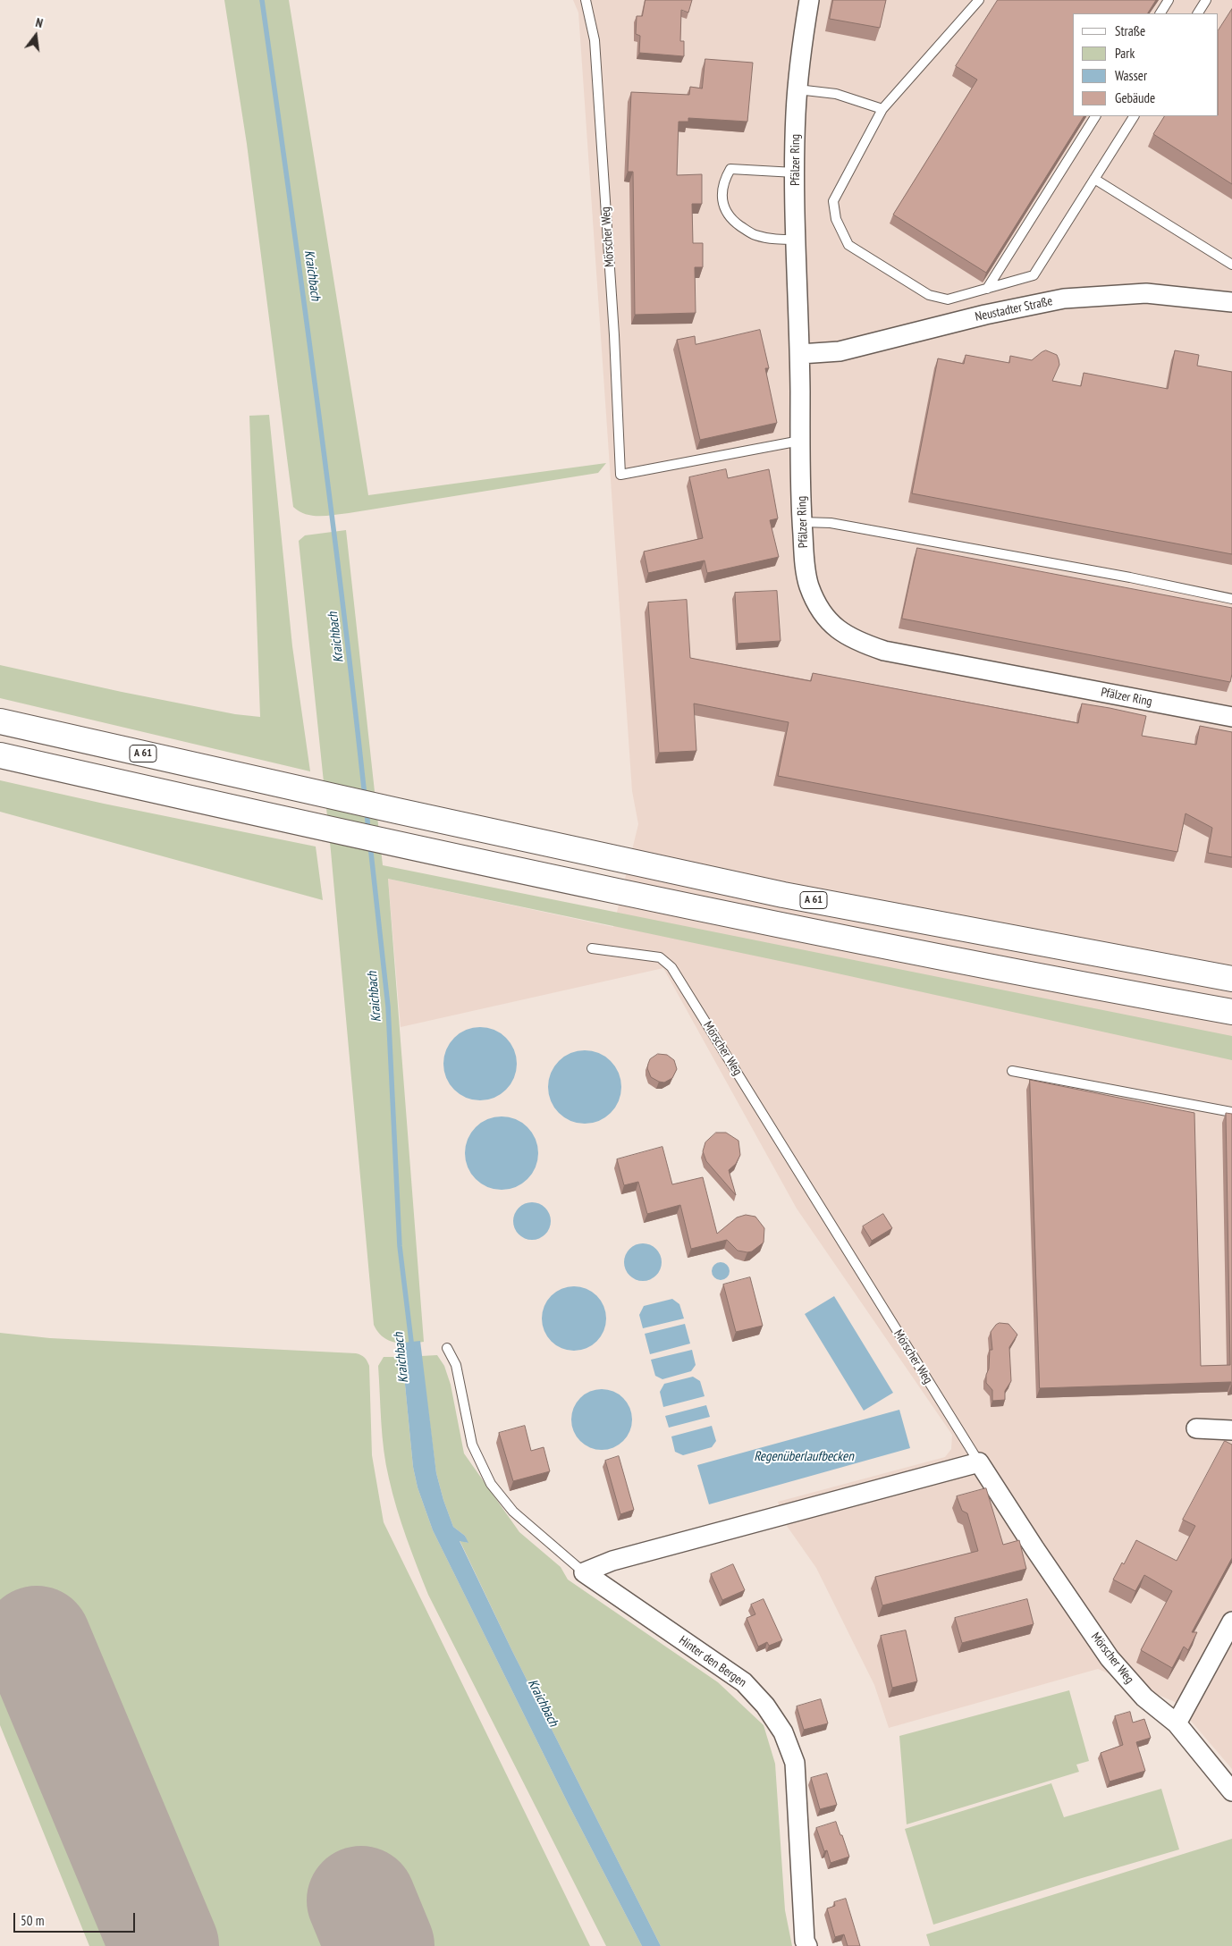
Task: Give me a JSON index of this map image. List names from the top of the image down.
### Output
{
  "streets": {
    "highway": ["A 61"],
    "street": [
      "Pfälzer Ring",
      "Mörscher Weg",
      "Neustadter Straße",
      "Hinter den Bergen"
    ]
  },
  "crossings": [
    ["Pfälzer Ring", "Mörscher Weg"],
    ["Pfälzer Ring", "Neustadter Straße"]
  ],
  "water": ["Kraichbach", "Regenüberlaufbecken"],
  "legend": [
    "Straße",
    "Park",
    "Wasser",
    "Gebäude"
  ],
  "scale_bar": "50 m",
  "north": "top"
}
